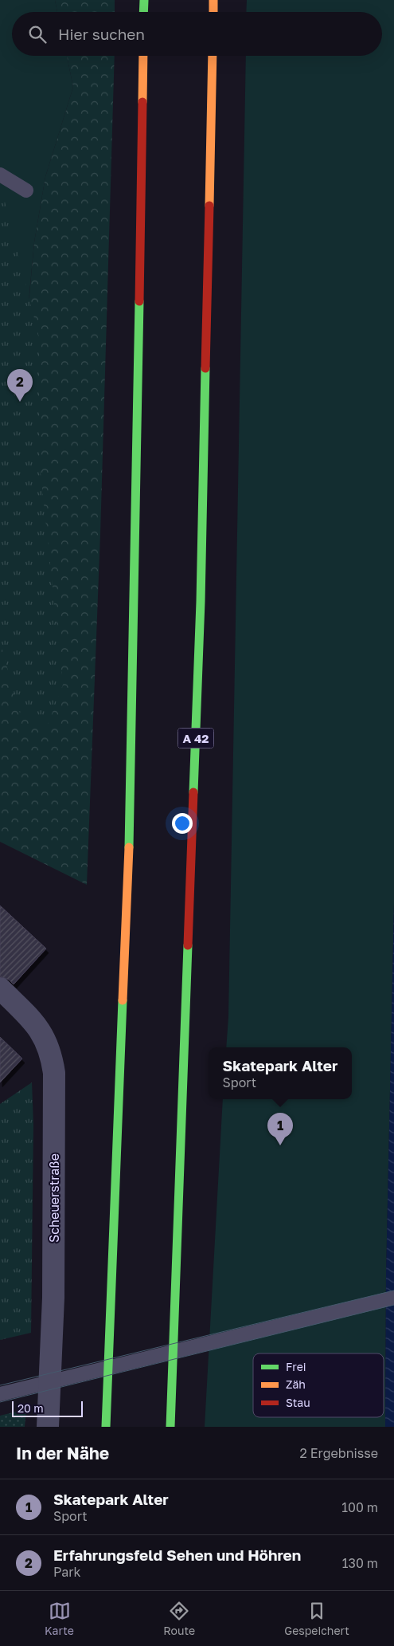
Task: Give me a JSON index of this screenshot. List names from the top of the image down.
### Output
{
  "streets": {
    "highway": ["A 42"],
    "street": ["Scheuerstraße"]
  },
  "legend": ["Frei", "Zäh", "Stau"],
  "scale_bar": "20 m",
  "page": {
    "search": "Hier suchen",
    "pins": ["2", "1"],
    "popup": ["Skatepark Alter", "Sport"],
    "scale": "20 m",
    "heading": ["In der Nähe", "2 Ergebnisse"],
    "list": [
      {
        "mark": "1",
        "name": "Skatepark Alter",
        "note": "Sport",
        "value": "100 m"
      },
      {
        "mark": "2",
        "name": "Erfahrungsfeld Sehen und Höhren",
        "note": "Park",
        "value": "130 m"
      }
    ],
    "nav": ["Karte", "Route", "Gespeichert"]
  }
}
